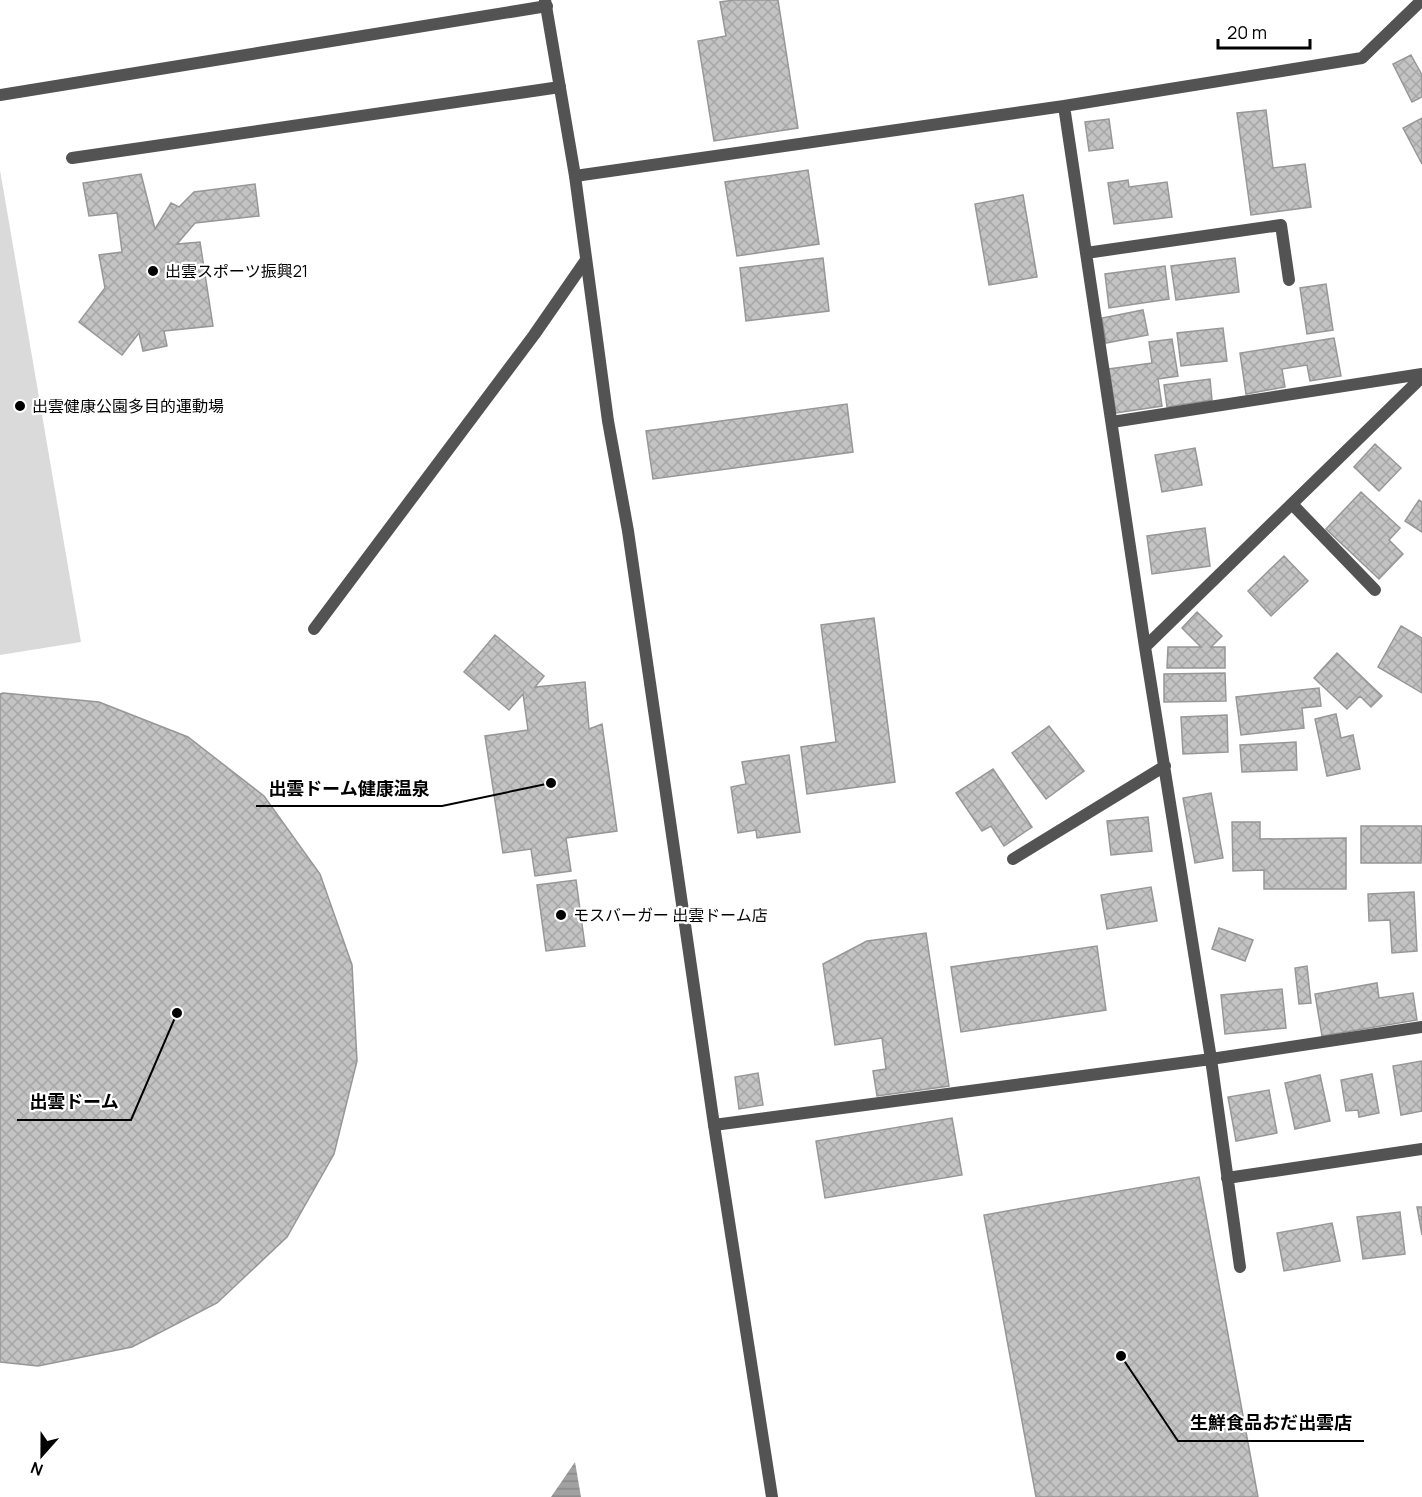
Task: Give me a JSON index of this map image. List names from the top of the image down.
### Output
{
  "places": [
    "出雲スポーツ振興21",
    "出雲健康公園多目的運動場",
    "出雲ドーム健康温泉",
    "モスバーガー 出雲ドーム店",
    "出雲ドーム",
    "生鮮食品おだ出雲店"
  ],
  "scale_bar": "20 m",
  "north": "bottom"
}
